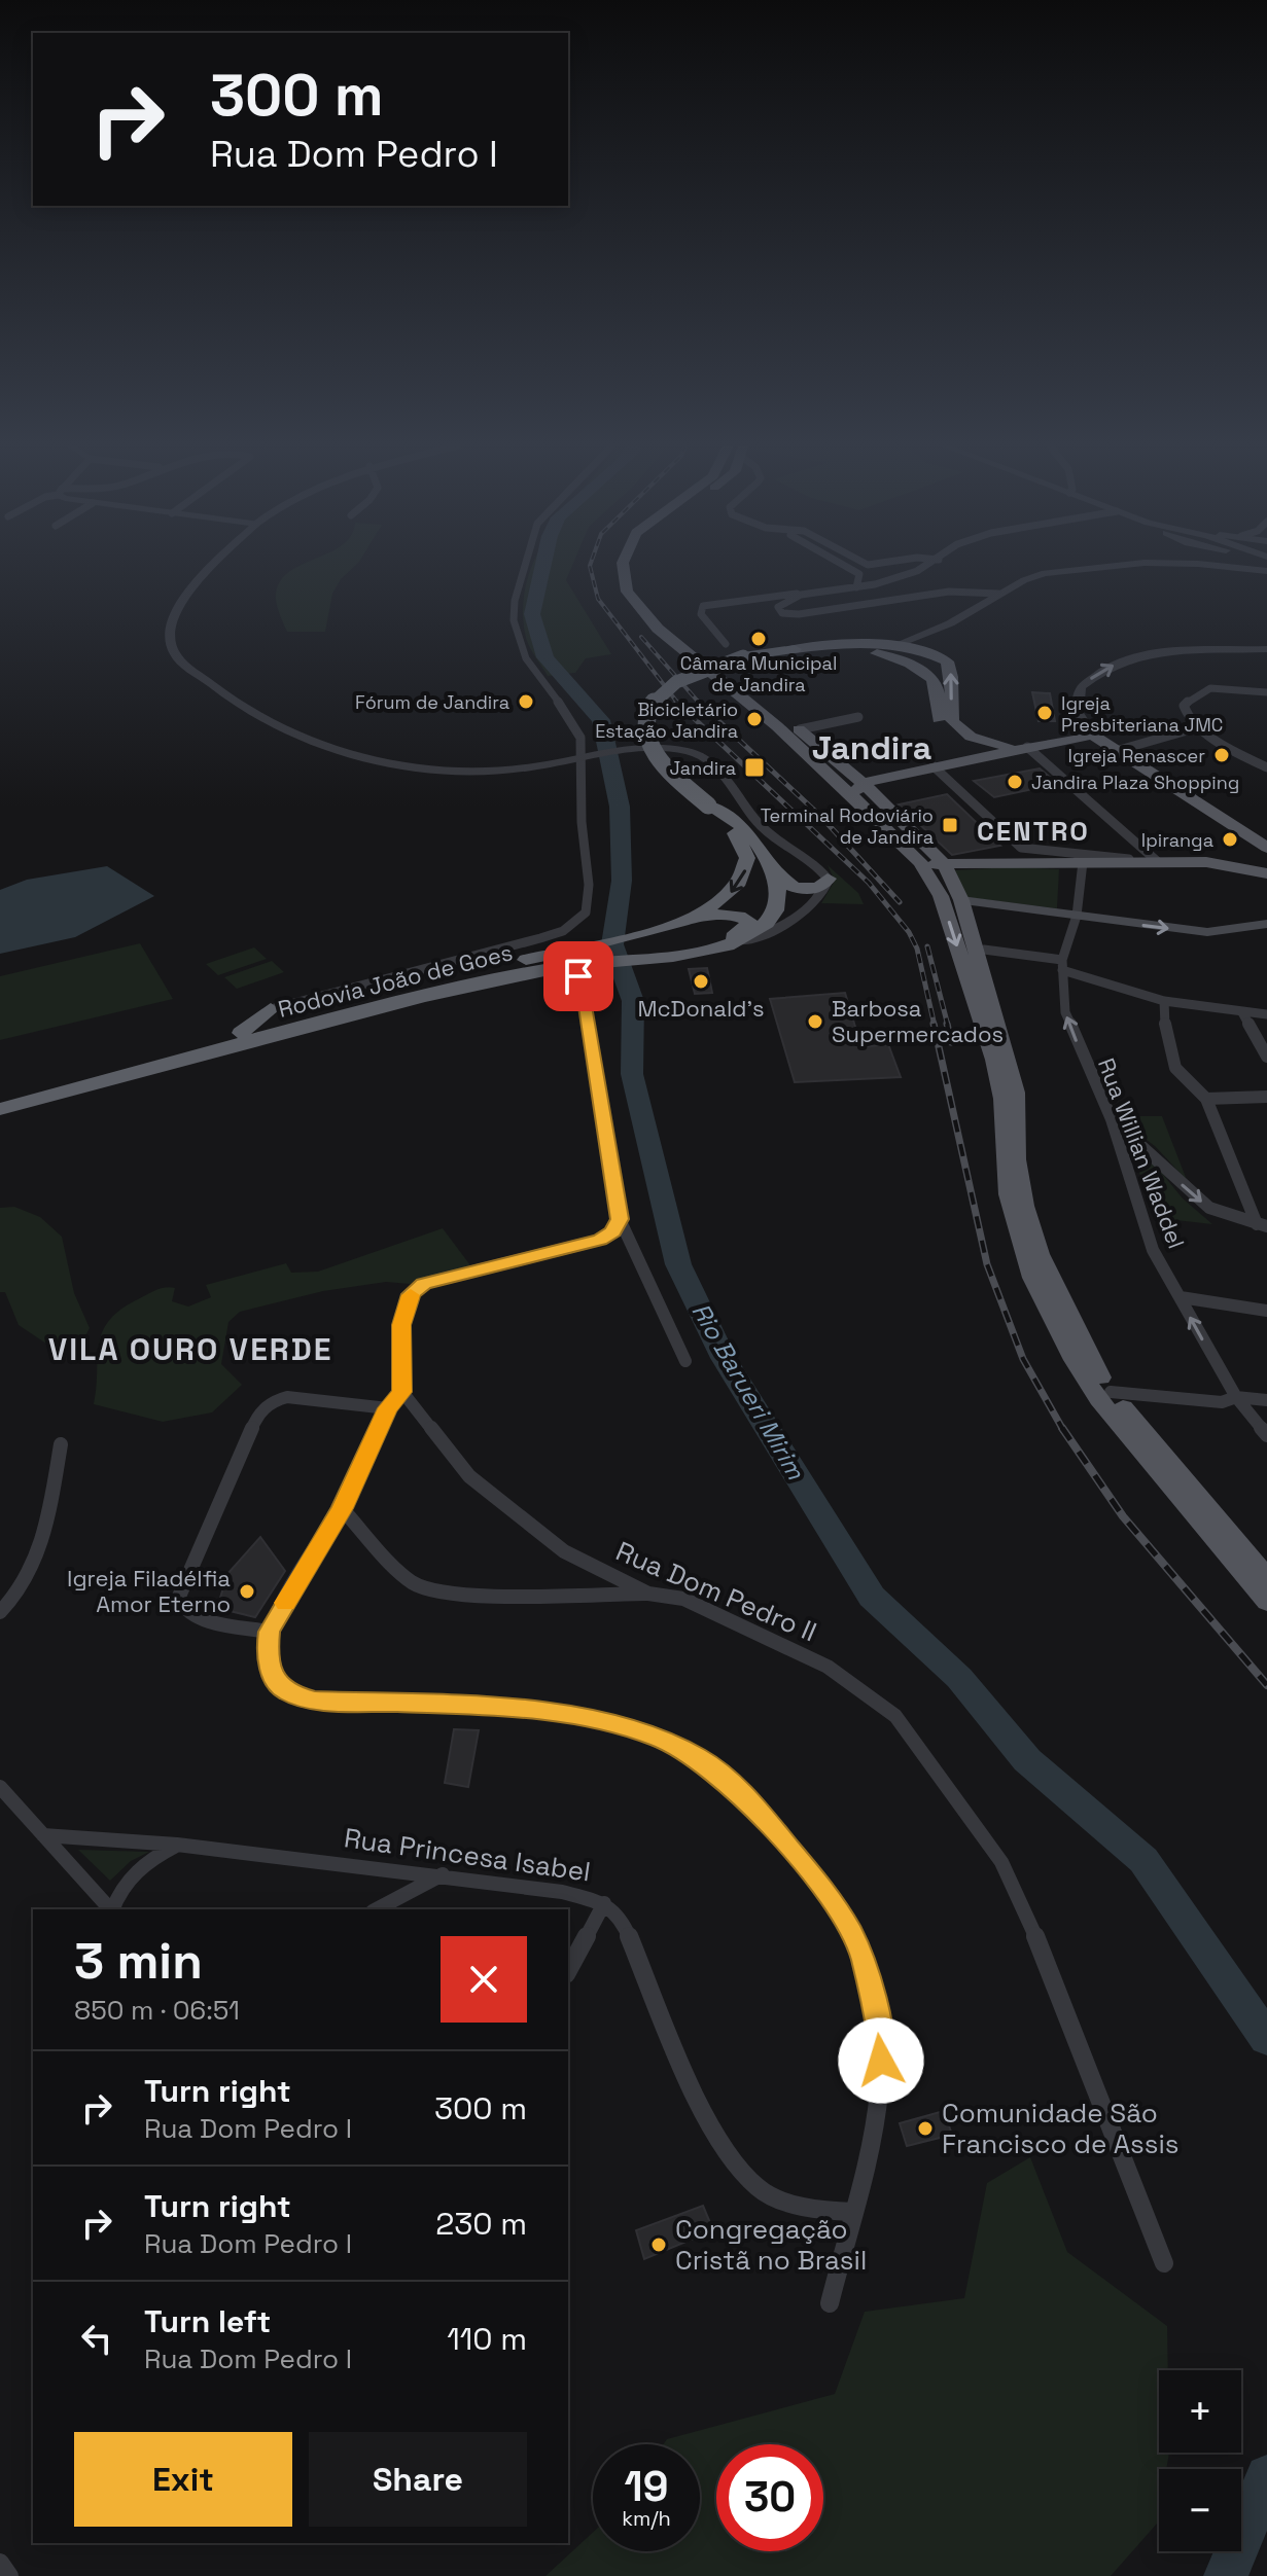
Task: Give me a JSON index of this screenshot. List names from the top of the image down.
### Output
{
  "streets": {
    "highway": ["Rodovia João de Goes"],
    "street": ["Rua Willian Waddel", "Rua Dom Pedro II", "Rua Princesa Isabel"]
  },
  "districts": ["Jandira", "CENTRO", "VILA OURO VERDE"],
  "water": ["Rio Barueri Mirim"],
  "places": {
    "other": [
      "Câmara Municipal de Jandira",
      "Fórum de Jandira",
      "Igreja Presbiteriana JMC",
      "Bicicletário Estação Jandira",
      "Igreja Renascer",
      "Jandira Plaza Shopping",
      "Ipiranga",
      "McDonald's",
      "Barbosa Supermercados",
      "Igreja Filadélfia Amor Eterno",
      "Comunidade São Francisco de Assis",
      "Congregação Cristã no Brasil"
    ],
    "transit": ["Jandira", "Terminal Rodoviário de Jandira"]
  },
  "page": {
    "turn": ["300 m", "Rua Dom Pedro I"],
    "heading": ["3 min", "850 m · 06:51"],
    "list": [
      {
        "name": "Turn right",
        "note": "Rua Dom Pedro I",
        "value": "300 m"
      },
      {
        "name": "Turn right",
        "note": "Rua Dom Pedro I",
        "value": "230 m"
      },
      {
        "name": "Turn left",
        "note": "Rua Dom Pedro I",
        "value": "110 m"
      }
    ],
    "map_buttons": ["+", "−"],
    "buttons": ["Exit", "Share"],
    "speed": "19 km/h",
    "limit": "30"
  }
}
